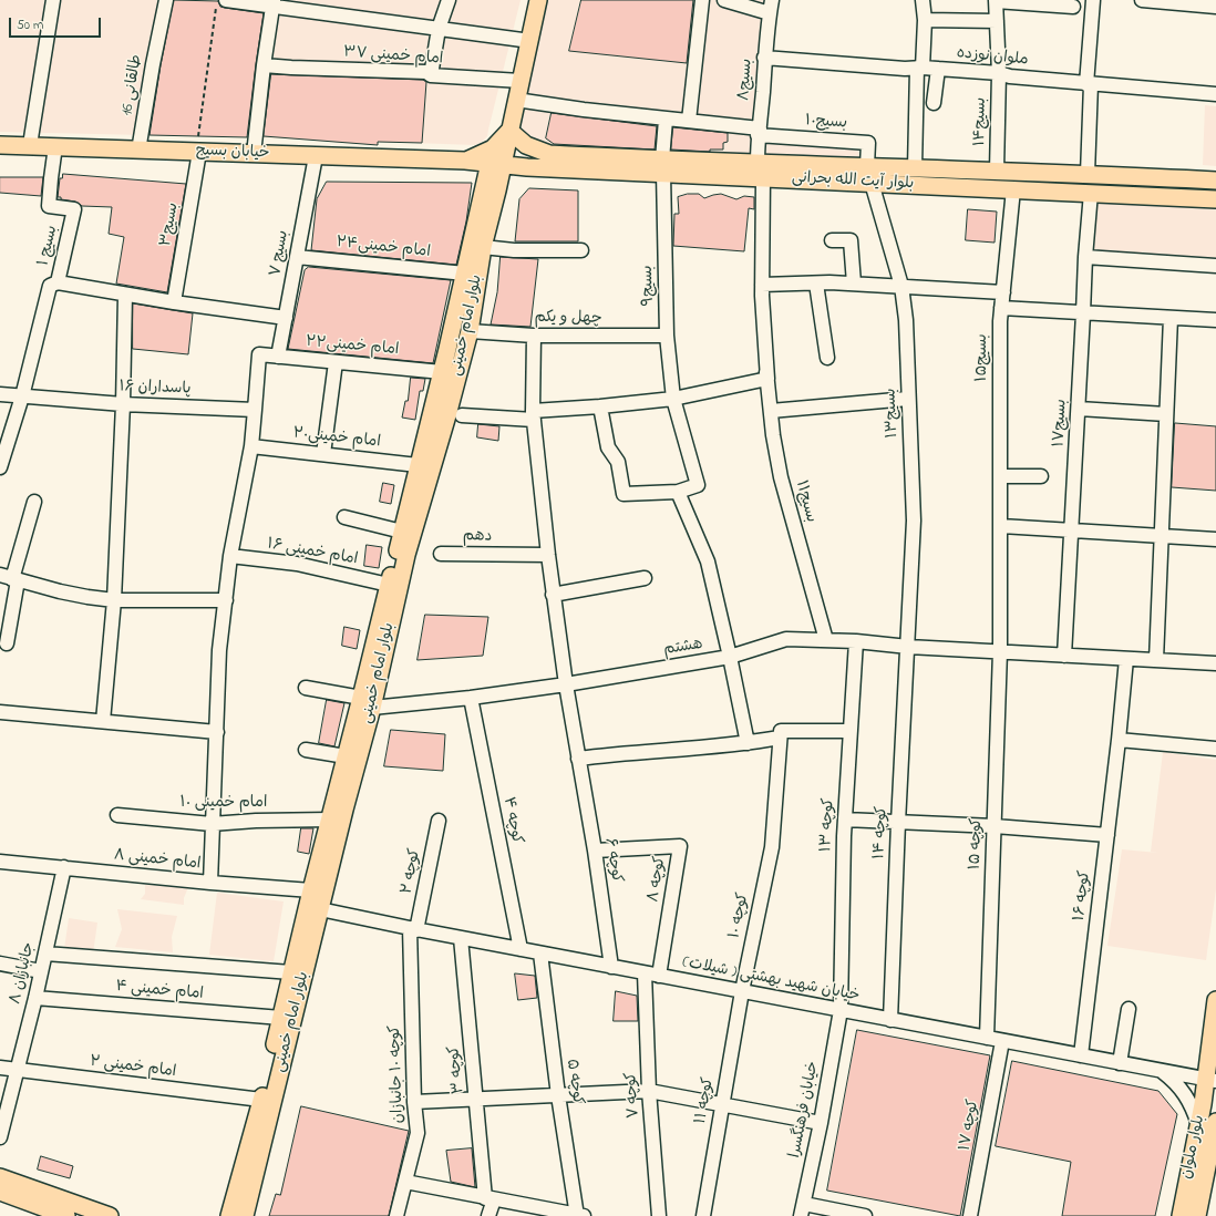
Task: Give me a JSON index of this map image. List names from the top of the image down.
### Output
{
  "streets": {
    "main road": [
      "خیابان بسیج",
      "بلوار آیت الله بحرانی",
      "بلوار امام خمینی",
      "بلوار ملوان"
    ],
    "street": [
      "امام خمینی ۳۷",
      "ملوان نوزده",
      "بسیج۸",
      "طالقانی 16",
      "بسیج۱۴",
      "بسیج۱۰",
      "بسیج۳",
      "بسیج ۱",
      "امام خمینی۲۴",
      "بسیج ۷",
      "بسیج۹",
      "چهل و یکم",
      "امام خمینی۲۲",
      "بسیج۱۵",
      "پاسداران ۱۶",
      "بسیج۱۳",
      "بسیج۱۷",
      "امام خمینی۲۰",
      "بسیج۱۱",
      "دهم",
      "امام خمینی ۱۶",
      "هشتم",
      "امام خمینی ۱۰",
      "کوچه ۴",
      "کوچه ۱۳",
      "کوچه ۱۴",
      "کوچه ۱۵",
      "امام خمینی ۸",
      "کوچه ۶",
      "کوچه ۲",
      "کوچه ۸",
      "کوچه ۱۶",
      "کوچه ۱۰",
      "جانبازان ۸",
      "خیابان شهید بهشتی ( شیلات)",
      "امام خمینی ۴",
      "امام خمینی ۲",
      "کوچه ۳",
      "کوچه ۱۰ جانبازان",
      "کوچه ۵",
      "کوچه ۷",
      "کوچه ۱۱",
      "خیابان فرهنگسرا",
      "کوچه ۱۷"
    ]
  },
  "crossings": [
    ["امام خمینی ۳۷", "بلوار امام خمینی"],
    ["ملوان نوزده", "بسیج۸"],
    ["ملوان نوزده", "بسیج۱۴"],
    ["بسیج۸", "بسیج۱۰"],
    ["بسیج۸", "بلوار آیت الله بحرانی"],
    ["بسیج۸", "بسیج۱۱"],
    ["طالقانی 16", "خیابان بسیج"],
    ["بسیج۱۴", "بلوار آیت الله بحرانی"],
    ["بسیج۱۰", "بلوار آیت الله بحرانی"],
    ["خیابان بسیج", "بلوار آیت الله بحرانی"],
    ["خیابان بسیج", "بسیج۳"],
    ["خیابان بسیج", "بسیج ۱"],
    ["خیابان بسیج", "بسیج ۷"],
    ["بلوار آیت الله بحرانی", "بسیج۹"],
    ["بلوار آیت الله بحرانی", "بلوار امام خمینی"],
    ["بلوار آیت الله بحرانی", "بسیج۱۵"],
    ["بلوار آیت الله بحرانی", "بسیج۱۳"],
    ["بلوار آیت الله بحرانی", "بسیج۱۷"],
    ["بلوار آیت الله بحرانی", "بسیج۱۱"],
    ["بسیج۳", "بسیج ۱"],
    ["بسیج ۱", "بسیج ۷"],
    ["امام خمینی۲۴", "بسیج ۷"],
    ["امام خمینی۲۴", "بلوار امام خمینی"],
    ["بسیج ۷", "امام خمینی۲۲"],
    ["بسیج۹", "چهل و یکم"],
    ["چهل و یکم", "بلوار امام خمینی"],
    ["چهل و یکم", "کوچه ۶"],
    ["بلوار امام خمینی", "امام خمینی۲۲"],
    ["بلوار امام خمینی", "امام خمینی۲۰"],
    ["بلوار امام خمینی", "امام خمینی ۱۶"],
    ["بلوار امام خمینی", "هشتم"],
    ["بلوار امام خمینی", "امام خمینی ۱۰"],
    ["بلوار امام خمینی", "امام خمینی ۸"],
    ["بلوار امام خمینی", "خیابان شهید بهشتی ( شیلات)"],
    ["بلوار امام خمینی", "امام خمینی ۴"],
    ["بلوار امام خمینی", "امام خمینی ۲"],
    ["امام خمینی۲۲", "پاسداران ۱۶"],
    ["بسیج۱۵", "کوچه ۱۵"],
    ["بسیج۱۳", "هشتم"],
    ["بسیج۱۳", "کوچه ۱۴"],
    ["بسیج۱۷", "هشتم"],
    ["بسیج۱۱", "هشتم"],
    ["دهم", "کوچه ۶"],
    ["هشتم", "کوچه ۴"],
    ["هشتم", "کوچه ۱۳"],
    ["هشتم", "کوچه ۱۴"],
    ["هشتم", "کوچه ۱۵"],
    ["هشتم", "کوچه ۶"],
    ["هشتم", "کوچه ۱۶"],
    ["کوچه ۴", "خیابان شهید بهشتی ( شیلات)"],
    ["کوچه ۱۳", "خیابان شهید بهشتی ( شیلات)"],
    ["کوچه ۱۳", "خیابان فرهنگسرا"],
    ["کوچه ۱۴", "خیابان شهید بهشتی ( شیلات)"],
    ["کوچه ۱۵", "خیابان شهید بهشتی ( شیلات)"],
    ["امام خمینی ۸", "جانبازان ۸"],
    ["کوچه ۶", "کوچه ۸"],
    ["کوچه ۶", "خیابان شهید بهشتی ( شیلات)"],
    ["کوچه ۲", "خیابان شهید بهشتی ( شیلات)"],
    ["کوچه ۲", "کوچه ۱۰ جانبازان"],
    ["کوچه ۸", "خیابان شهید بهشتی ( شیلات)"],
    ["کوچه ۱۶", "خیابان شهید بهشتی ( شیلات)"],
    ["کوچه ۱۰", "خیابان شهید بهشتی ( شیلات)"],
    ["کوچه ۱۰", "کوچه ۱۱"],
    ["جانبازان ۸", "امام خمینی ۴"],
    ["جانبازان ۸", "امام خمینی ۲"],
    ["خیابان شهید بهشتی ( شیلات)", "کوچه ۳"],
    ["خیابان شهید بهشتی ( شیلات)", "کوچه ۱۰ جانبازان"],
    ["خیابان شهید بهشتی ( شیلات)", "کوچه ۵"],
    ["خیابان شهید بهشتی ( شیلات)", "کوچه ۷"],
    ["خیابان شهید بهشتی ( شیلات)", "کوچه ۱۱"],
    ["خیابان شهید بهشتی ( شیلات)", "خیابان فرهنگسرا"],
    ["خیابان شهید بهشتی ( شیلات)", "کوچه ۱۷"],
    ["خیابان شهید بهشتی ( شیلات)", "بلوار ملوان"]
  ],
  "scale_bar": "50 m"
}
